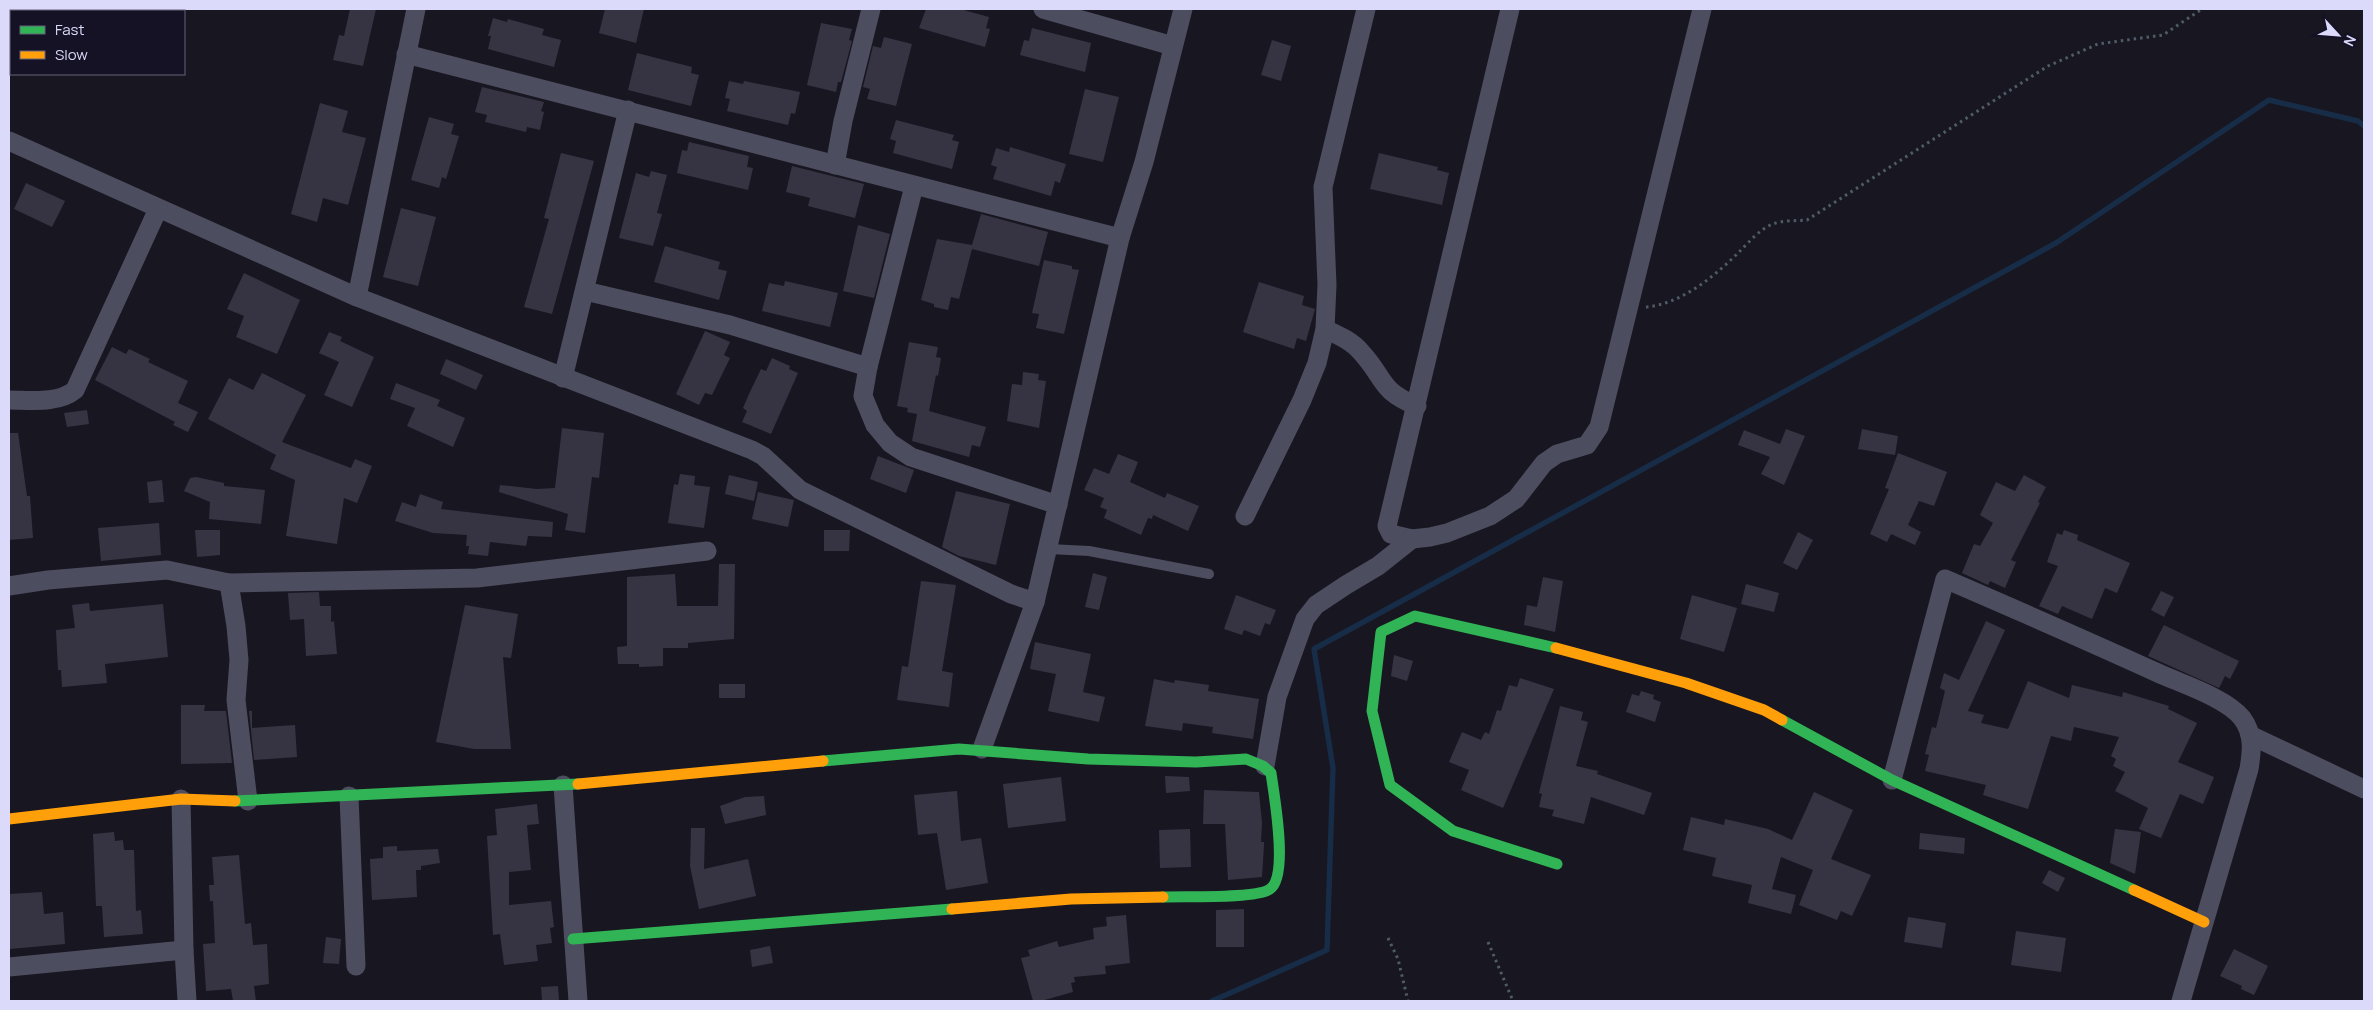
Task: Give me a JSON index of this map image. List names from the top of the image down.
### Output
{
  "legend": ["Fast", "Slow"],
  "north": "bottom right"
}
